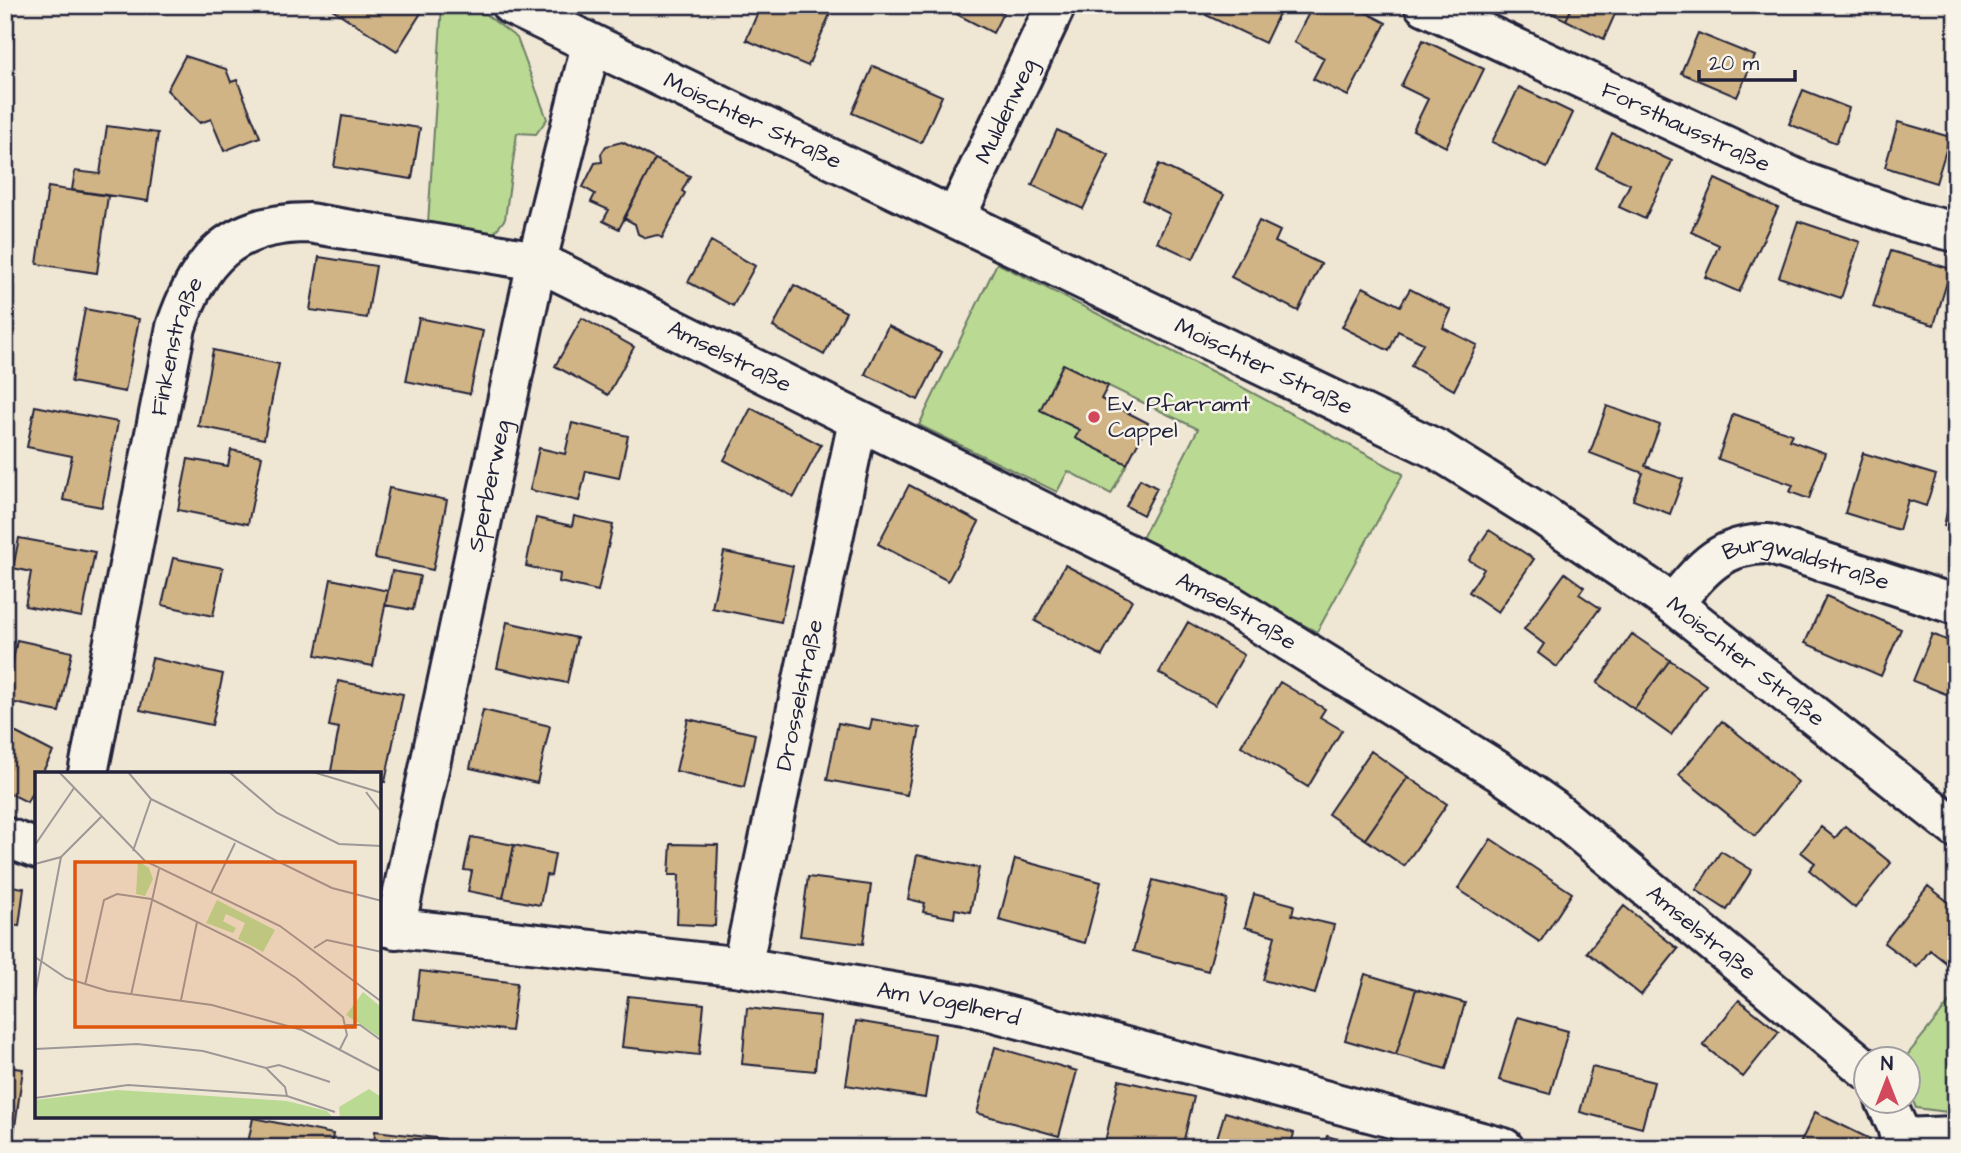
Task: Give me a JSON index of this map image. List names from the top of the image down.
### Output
{
  "streets": {
    "street": [
      "Muldenweg",
      "Moischter Straße",
      "Forsthausstraße",
      "Finkenstraße",
      "Amselstraße",
      "Sperberweg",
      "Burgwaldstraße",
      "Drosselstraße",
      "Am Vogelherd"
    ]
  },
  "crossings": [
    ["Muldenweg", "Moischter Straße"],
    ["Moischter Straße", "Sperberweg"],
    ["Moischter Straße", "Burgwaldstraße"],
    ["Finkenstraße", "Amselstraße"],
    ["Finkenstraße", "Sperberweg"],
    ["Amselstraße", "Sperberweg"],
    ["Amselstraße", "Drosselstraße"],
    ["Sperberweg", "Am Vogelherd"],
    ["Drosselstraße", "Am Vogelherd"]
  ],
  "places": ["Ev. Pfarramt Cappel"],
  "scale_bar": "20 m",
  "north": "top"
}
